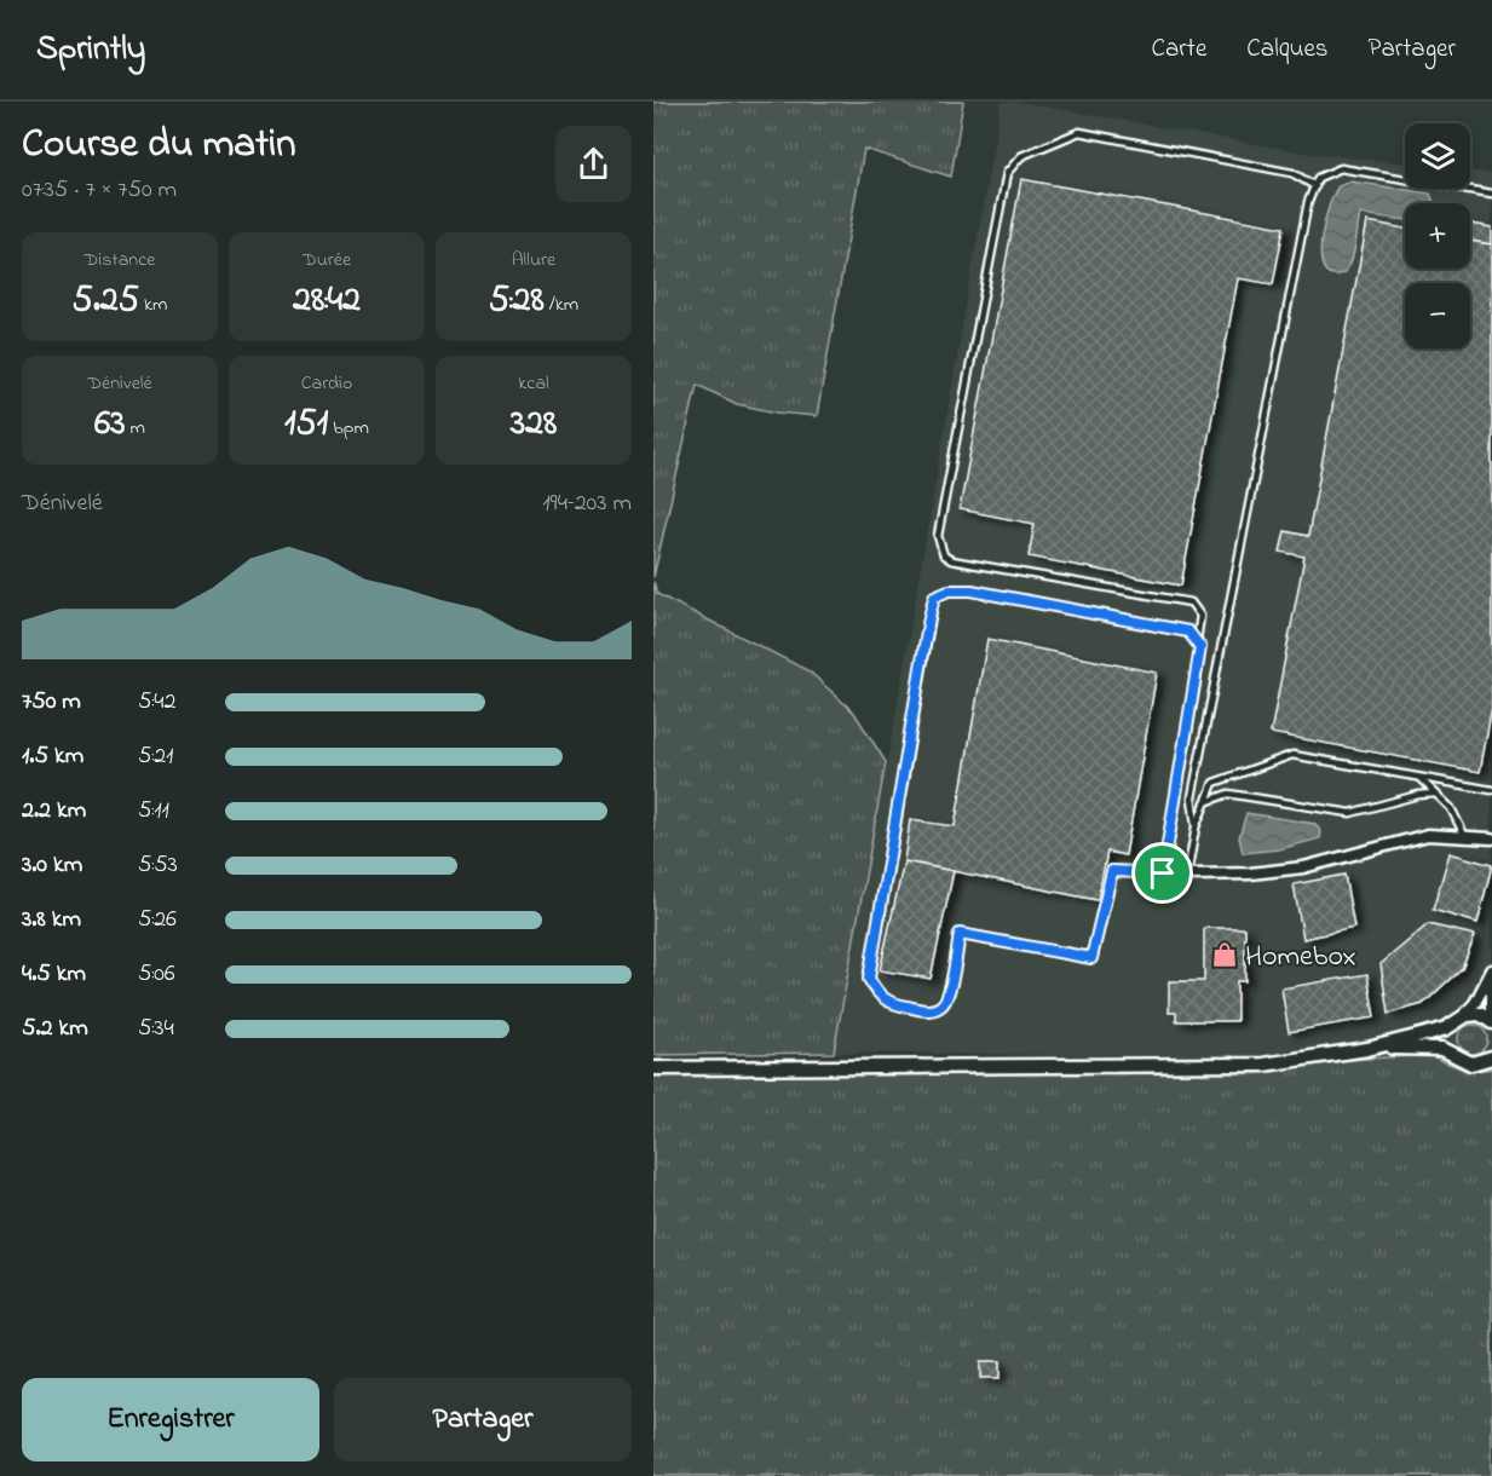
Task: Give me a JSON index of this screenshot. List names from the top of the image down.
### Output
{
  "places": {
    "shop": ["Homebox"]
  },
  "page": {
    "header": "Sprintly",
    "nav": ["Carte", "Calques", "Partager"],
    "heading": ["Course du matin", "07:35 · 7 × 750 m"],
    "map_buttons": ["+", "−"],
    "stats": [
      ["Distance", "5.25 km"],
      ["Durée", "28:42"],
      ["Allure", "5:28 /km"],
      ["Dénivelé", "63 m"],
      ["Cardio", "151 bpm"],
      ["kcal", "328"]
    ],
    "chart": ["Dénivelé", "194–203 m"],
    "list": [
      {
        "name": "750 m",
        "note": "5:42"
      },
      {
        "name": "1.5 km",
        "note": "5:21"
      },
      {
        "name": "2.2 km",
        "note": "5:11"
      },
      {
        "name": "3.0 km",
        "note": "5:53"
      },
      {
        "name": "3.8 km",
        "note": "5:26"
      },
      {
        "name": "4.5 km",
        "note": "5:06"
      },
      {
        "name": "5.2 km",
        "note": "5:34"
      }
    ],
    "buttons": ["Enregistrer", "Partager"]
  }
}
